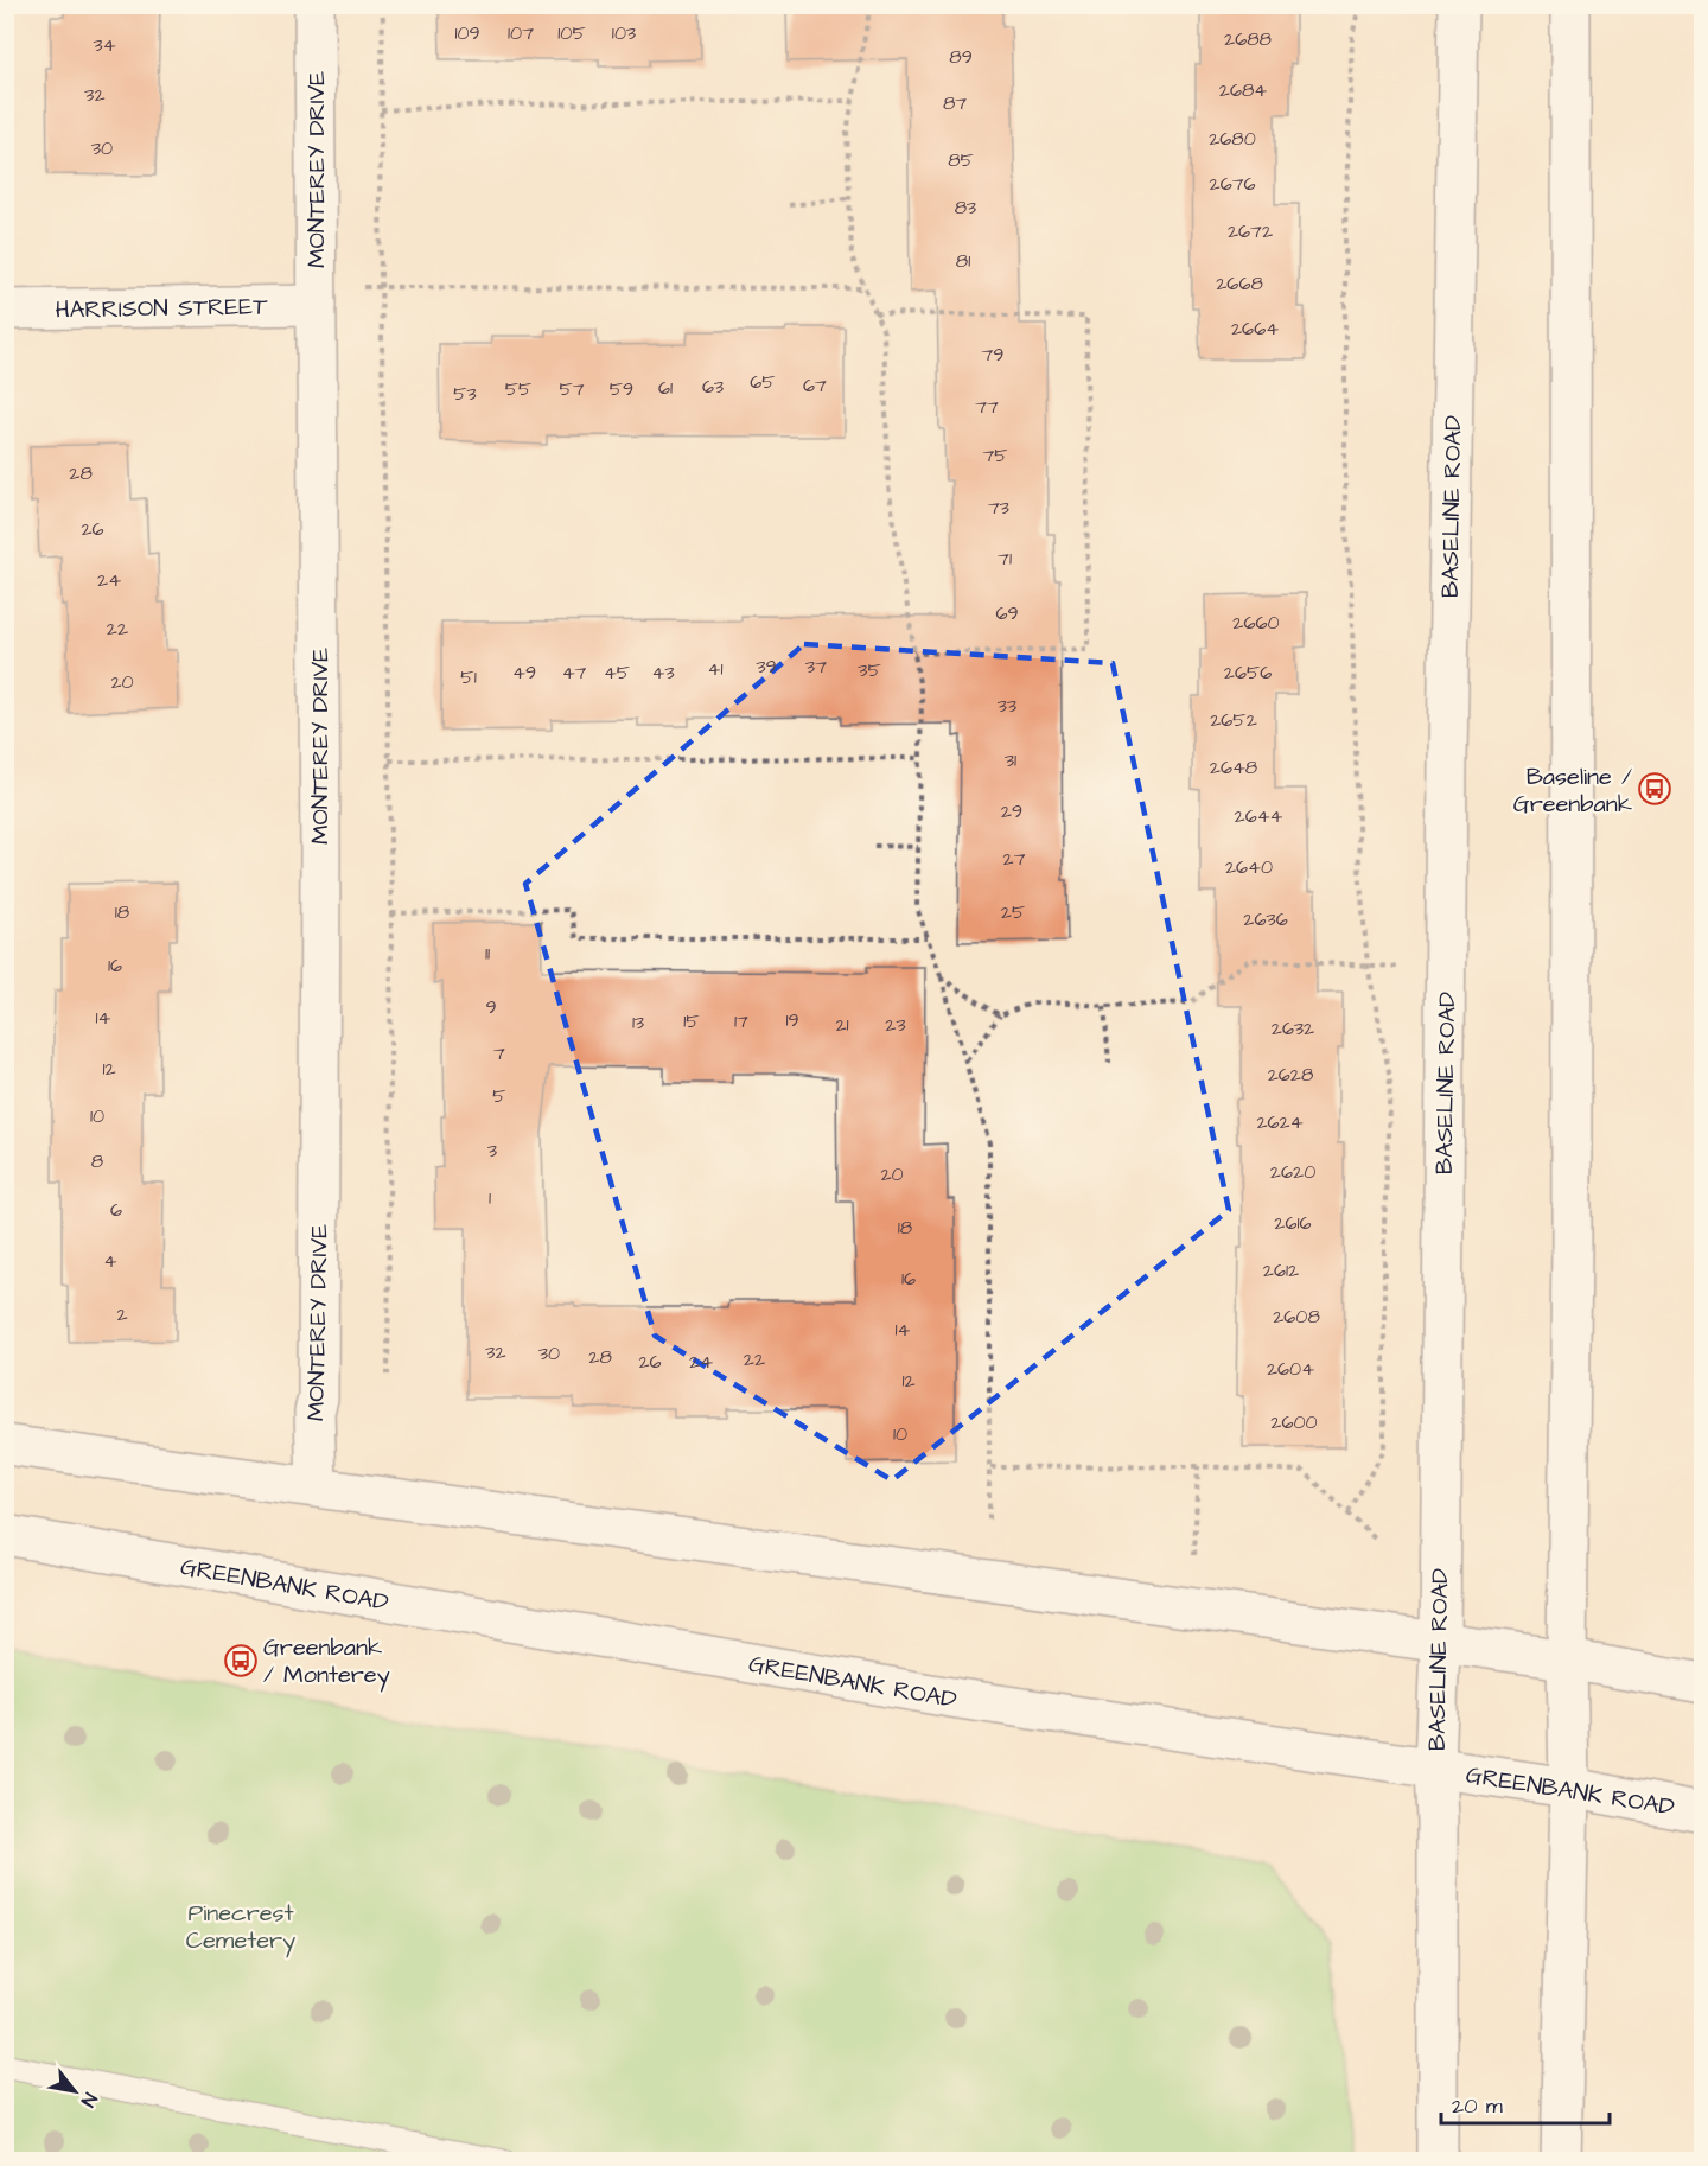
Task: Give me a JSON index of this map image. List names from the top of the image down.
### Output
{
  "streets": {
    "main road": [
      "MONTEREY DRIVE",
      "HARRISON STREET",
      "BASELINE ROAD",
      "GREENBANK ROAD"
    ]
  },
  "crossings": [
    ["MONTEREY DRIVE", "HARRISON STREET"],
    ["BASELINE ROAD", "GREENBANK ROAD"]
  ],
  "parks": ["Pinecrest Cemetery"],
  "places": {
    "bus stop": ["Baseline / Greenbank", "Greenbank / Monterey"]
  },
  "house_numbers": [
    "109",
    "107",
    "105",
    "103",
    "2688",
    "34",
    "89",
    "2684",
    "32",
    "87",
    "2680",
    "30",
    "85",
    "2676",
    "83",
    "2672",
    "81",
    "2668",
    "2664",
    "79",
    "65",
    "67",
    "63",
    "61",
    "55",
    "57",
    "59",
    "53",
    "77",
    "75",
    "28",
    "73",
    "26",
    "71",
    "24",
    "69",
    "2660",
    "22",
    "39",
    "37",
    "41",
    "35",
    "49",
    "47",
    "45",
    "43",
    "2656",
    "51",
    "20",
    "33",
    "2652",
    "31",
    "2648",
    "29",
    "2644",
    "27",
    "2640",
    "18",
    "25",
    "2636",
    "11",
    "16",
    "9",
    "14",
    "19",
    "15",
    "17",
    "13",
    "21",
    "23",
    "2632",
    "7",
    "12",
    "2628",
    "5",
    "10",
    "2624",
    "3",
    "8",
    "2620",
    "20",
    "1",
    "6",
    "2616",
    "18",
    "4",
    "2612",
    "16",
    "2",
    "2608",
    "14",
    "32",
    "30",
    "28",
    "22",
    "26",
    "24",
    "2604",
    "12",
    "2600",
    "10"
  ],
  "scale_bar": "20 m",
  "north": "bottom right"
}
